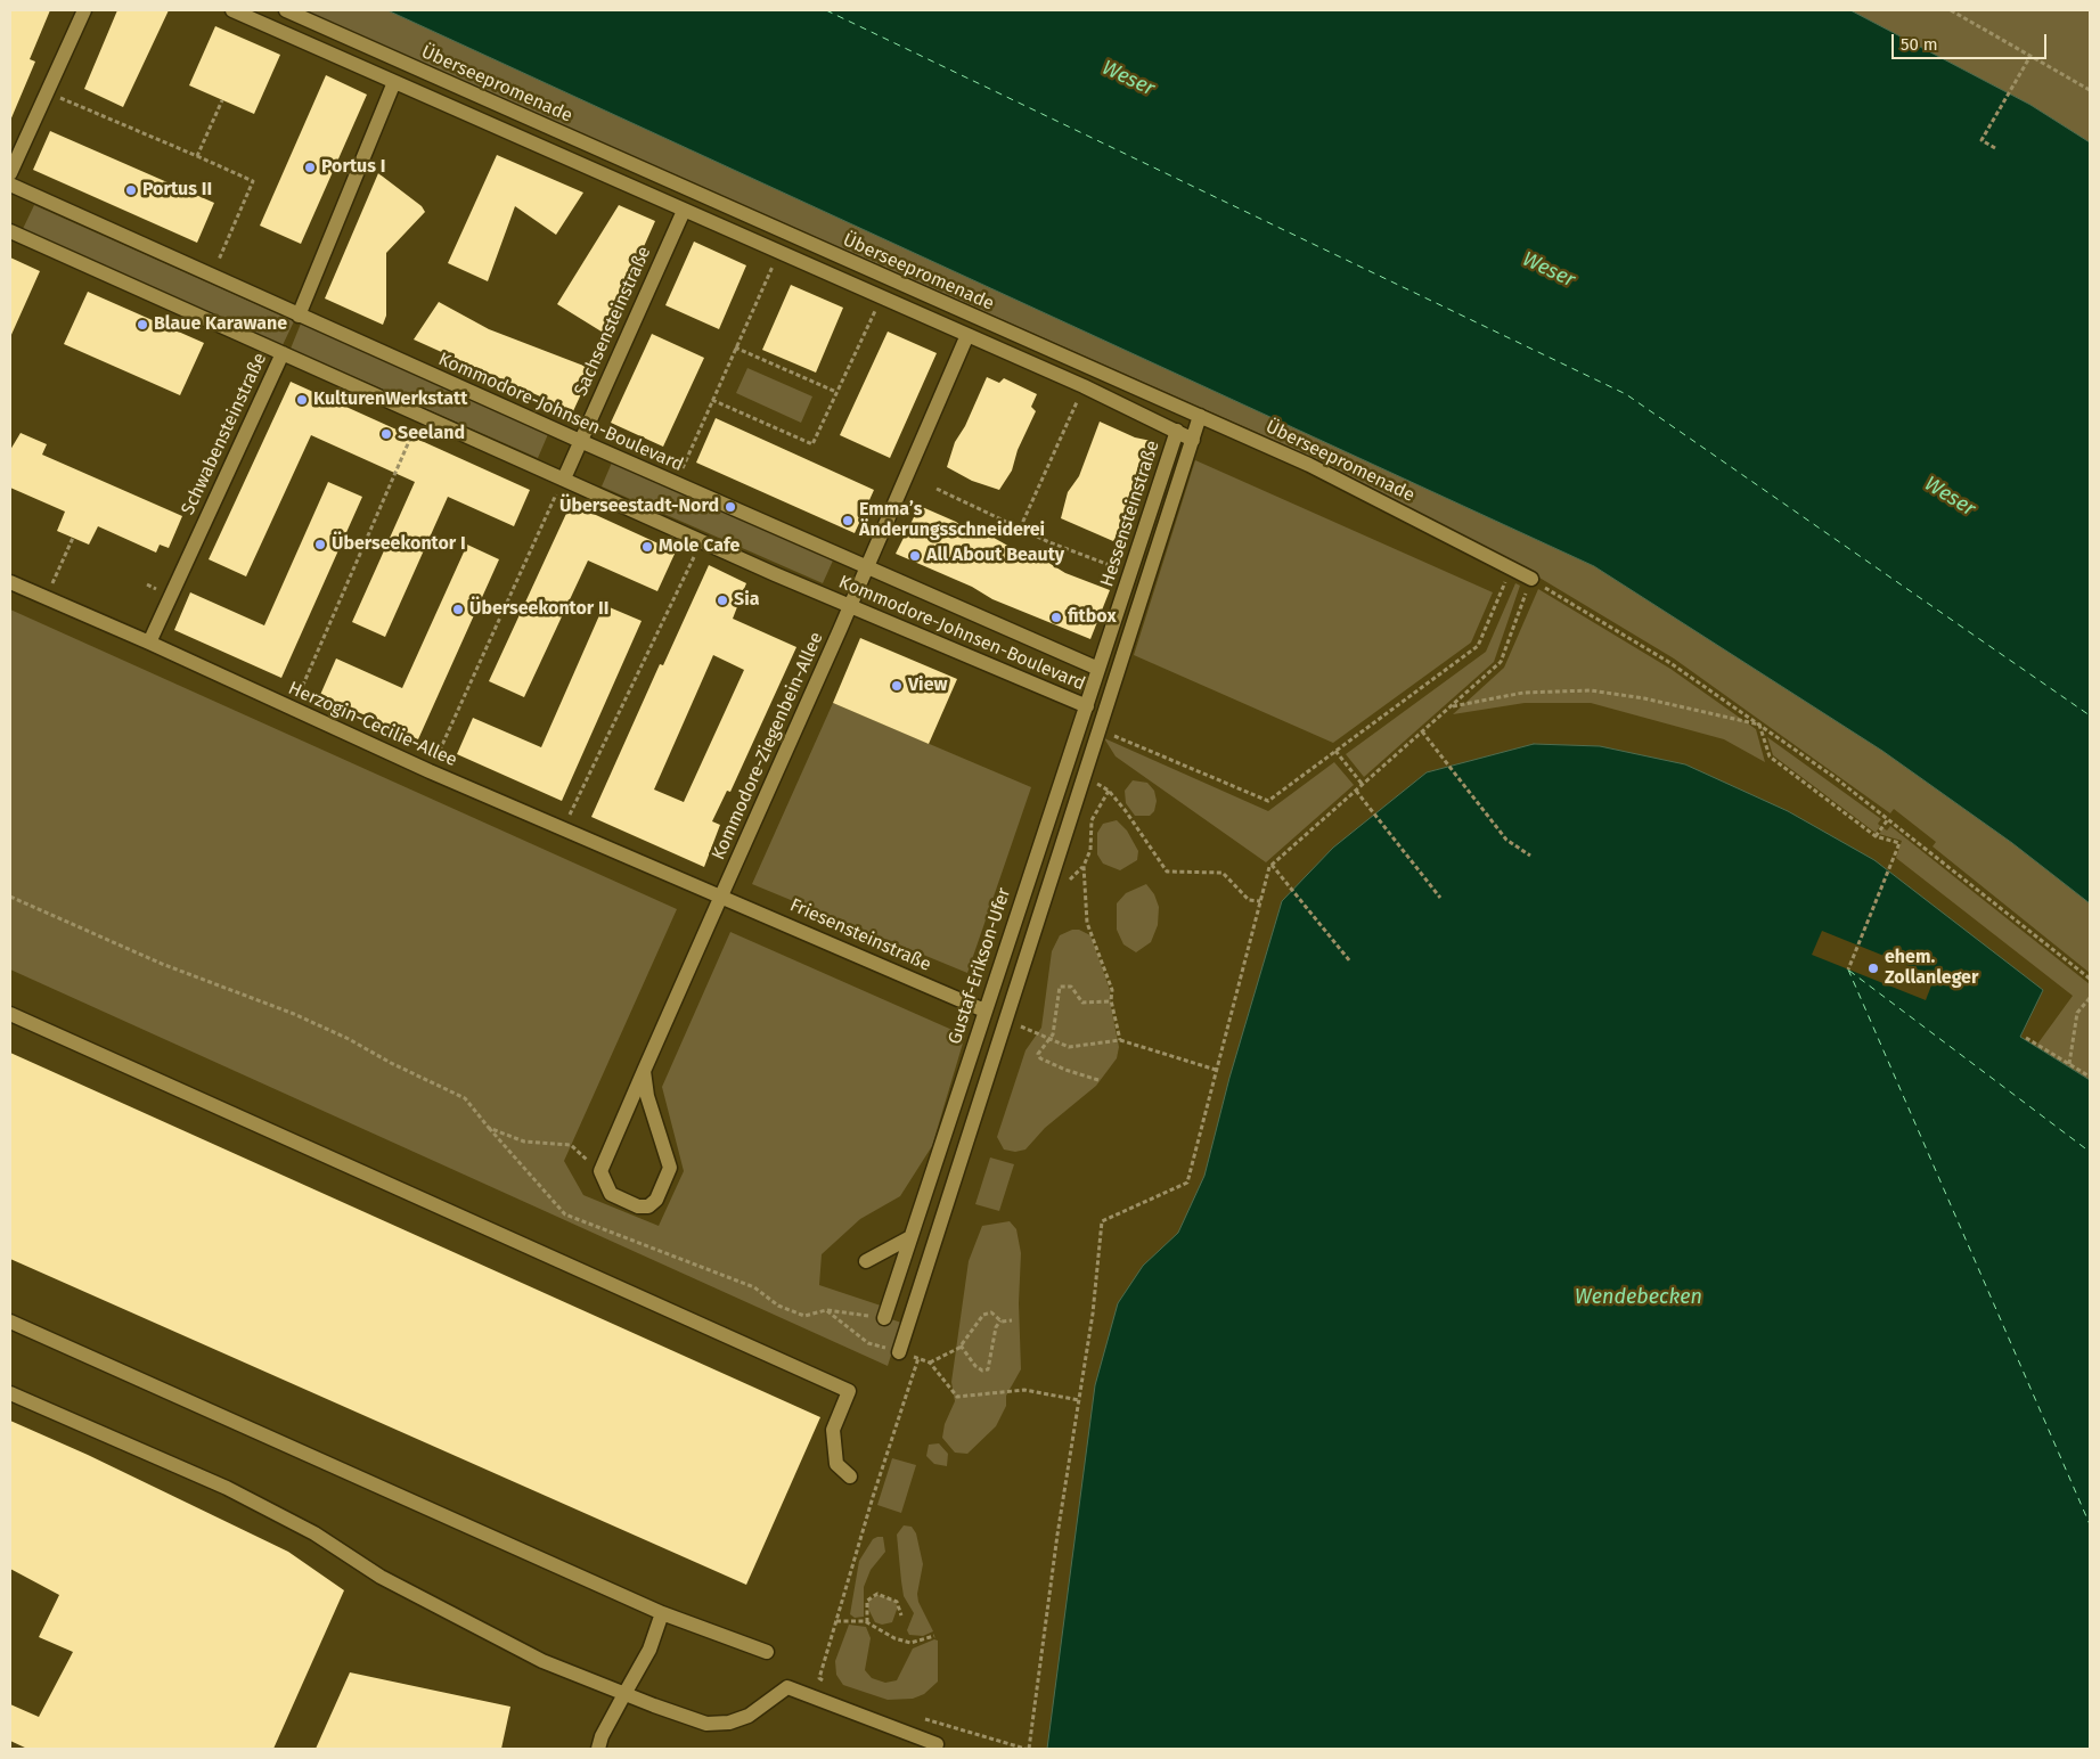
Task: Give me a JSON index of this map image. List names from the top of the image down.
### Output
{
  "streets": {
    "street": [
      "Überseepromenade",
      "Sachsensteinstraße",
      "Kommodore-Johnsen-Boulevard",
      "Schwabensteinstraße",
      "Hessensteinstraße",
      "Herzogin-Cecilie-Allee",
      "Kommodore-Ziegenbein-Allee",
      "Friesensteinstraße",
      "Gustaf-Erikson-Ufer"
    ]
  },
  "crossings": [
    ["Überseepromenade", "Sachsensteinstraße"],
    ["Überseepromenade", "Hessensteinstraße"],
    ["Überseepromenade", "Kommodore-Ziegenbein-Allee"],
    ["Sachsensteinstraße", "Kommodore-Johnsen-Boulevard"],
    ["Kommodore-Johnsen-Boulevard", "Schwabensteinstraße"],
    ["Kommodore-Johnsen-Boulevard", "Hessensteinstraße"],
    ["Kommodore-Johnsen-Boulevard", "Kommodore-Ziegenbein-Allee"],
    ["Kommodore-Johnsen-Boulevard", "Gustaf-Erikson-Ufer"],
    ["Schwabensteinstraße", "Herzogin-Cecilie-Allee"],
    ["Hessensteinstraße", "Gustaf-Erikson-Ufer"],
    ["Herzogin-Cecilie-Allee", "Kommodore-Ziegenbein-Allee"],
    ["Herzogin-Cecilie-Allee", "Friesensteinstraße"],
    ["Kommodore-Ziegenbein-Allee", "Friesensteinstraße"],
    ["Friesensteinstraße", "Gustaf-Erikson-Ufer"]
  ],
  "water": ["Weser", "Wendebecken"],
  "places": [
    "Portus I",
    "Portus II",
    "Blaue Karawane",
    "KulturenWerkstatt",
    "Seeland",
    "Überseestadt-Nord",
    "Emma’s Änderungsschneiderei",
    "Überseekontor I",
    "Mole Cafe",
    "All About Beauty",
    "Sia",
    "Überseekontor II",
    "fitbox",
    "View",
    "ehem. Zollanleger"
  ],
  "scale_bar": "50 m"
}
